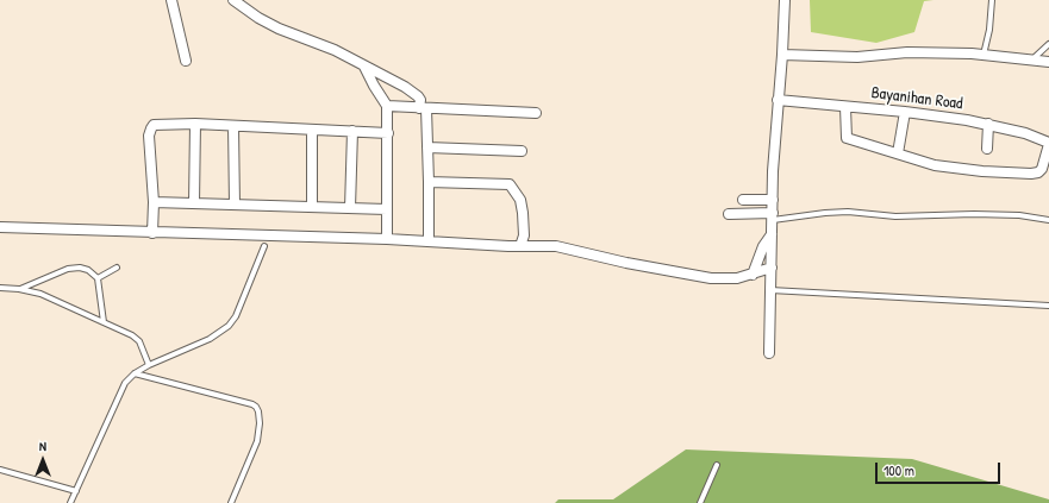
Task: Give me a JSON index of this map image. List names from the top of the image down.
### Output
{
  "streets": {
    "street": ["Bayanihan Road"]
  },
  "scale_bar": "100 m",
  "north": "top"
}
